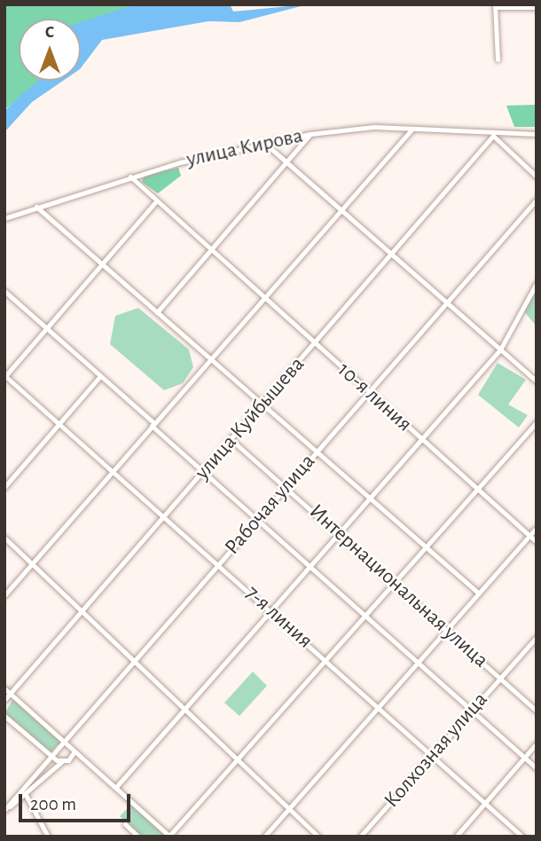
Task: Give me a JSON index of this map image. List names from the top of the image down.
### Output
{
  "streets": {
    "street": [
      "улица Кирова",
      "10-я линия",
      "улица Куйбышева",
      "Рабочая улица",
      "Интернациональная улица",
      "7-я линия",
      "Колхозная улица"
    ]
  },
  "crossings": [
    ["улица Кирова", "10-я линия"],
    ["улица Кирова", "улица Куйбышева"],
    ["10-я линия", "улица Куйбышева"],
    ["10-я линия", "Рабочая улица"],
    ["улица Куйбышева", "Интернациональная улица"],
    ["улица Куйбышева", "7-я линия"],
    ["Рабочая улица", "Интернациональная улица"],
    ["Рабочая улица", "7-я линия"],
    ["Интернациональная улица", "Колхозная улица"],
    ["7-я линия", "Колхозная улица"]
  ],
  "scale_bar": "200 m",
  "north": "top"
}
